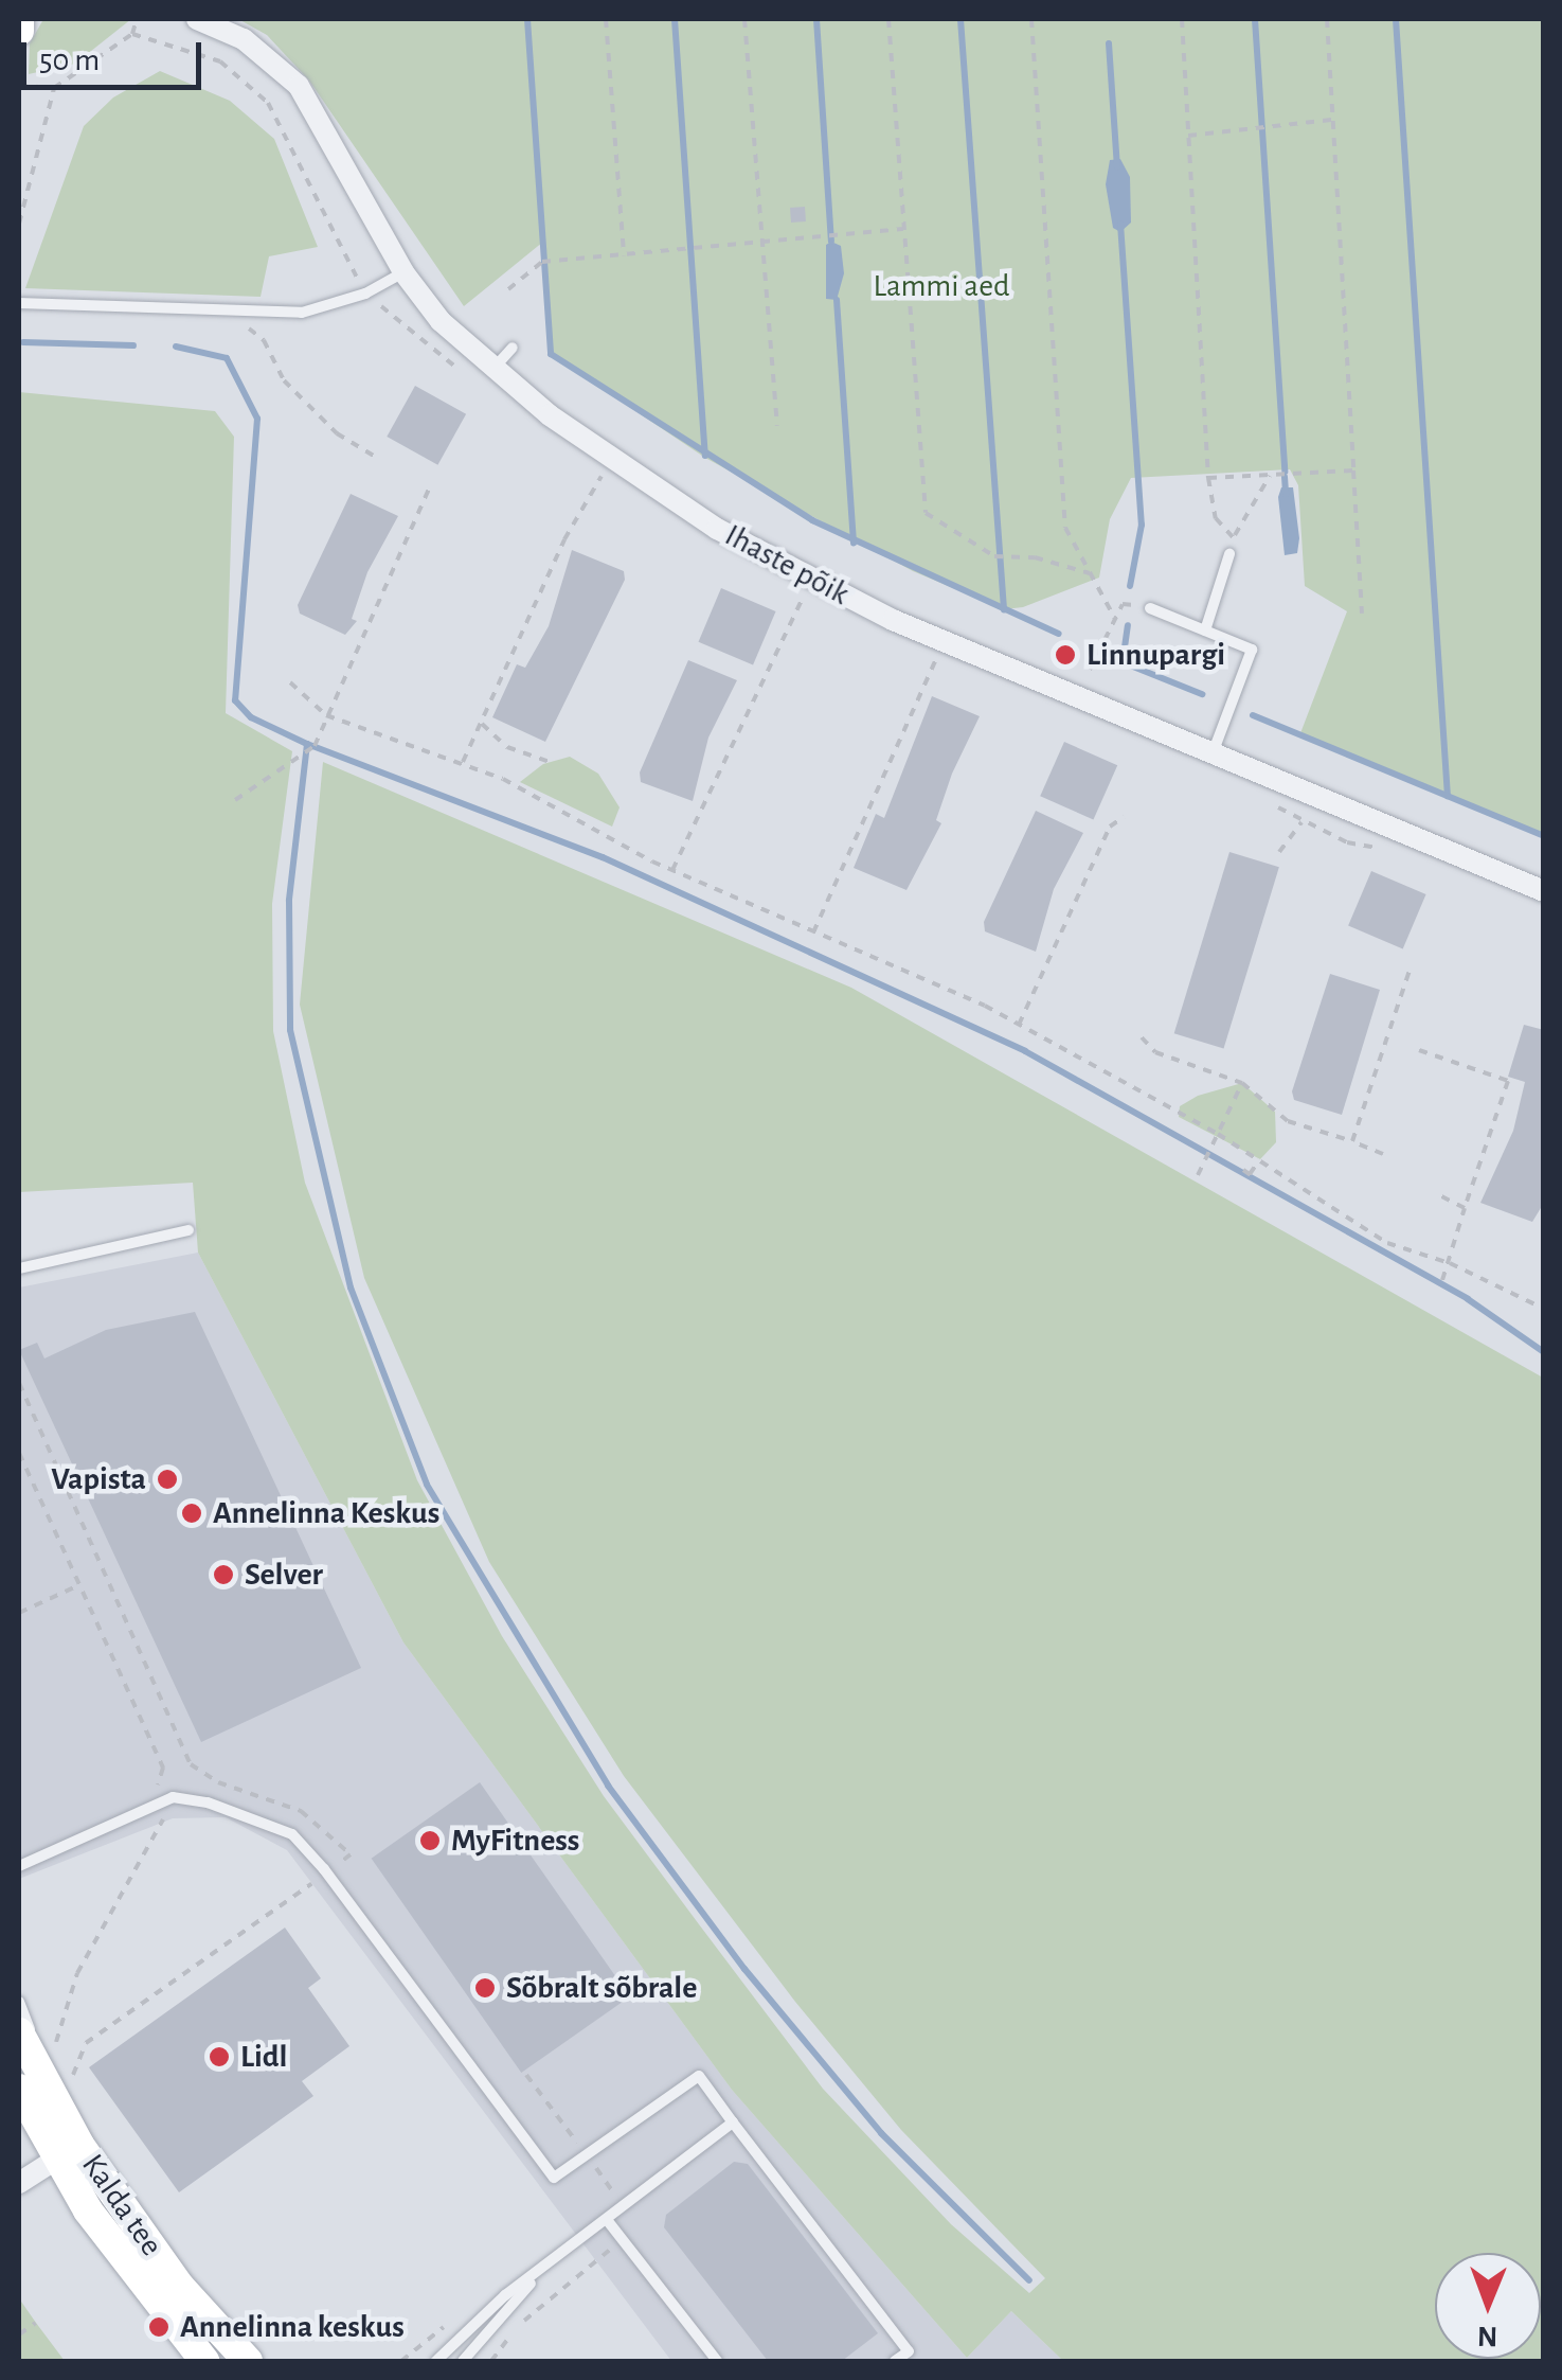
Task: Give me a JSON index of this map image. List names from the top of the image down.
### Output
{
  "streets": {
    "street": ["Ihaste põik", "Kalda tee"]
  },
  "parks": ["Lammi aed"],
  "places": [
    "Linnupargi",
    "Vapista",
    "Annelinna Keskus",
    "Selver",
    "MyFitness",
    "Sõbralt sõbrale",
    "Lidl",
    "Annelinna keskus"
  ],
  "scale_bar": "50 m",
  "north": "bottom"
}
